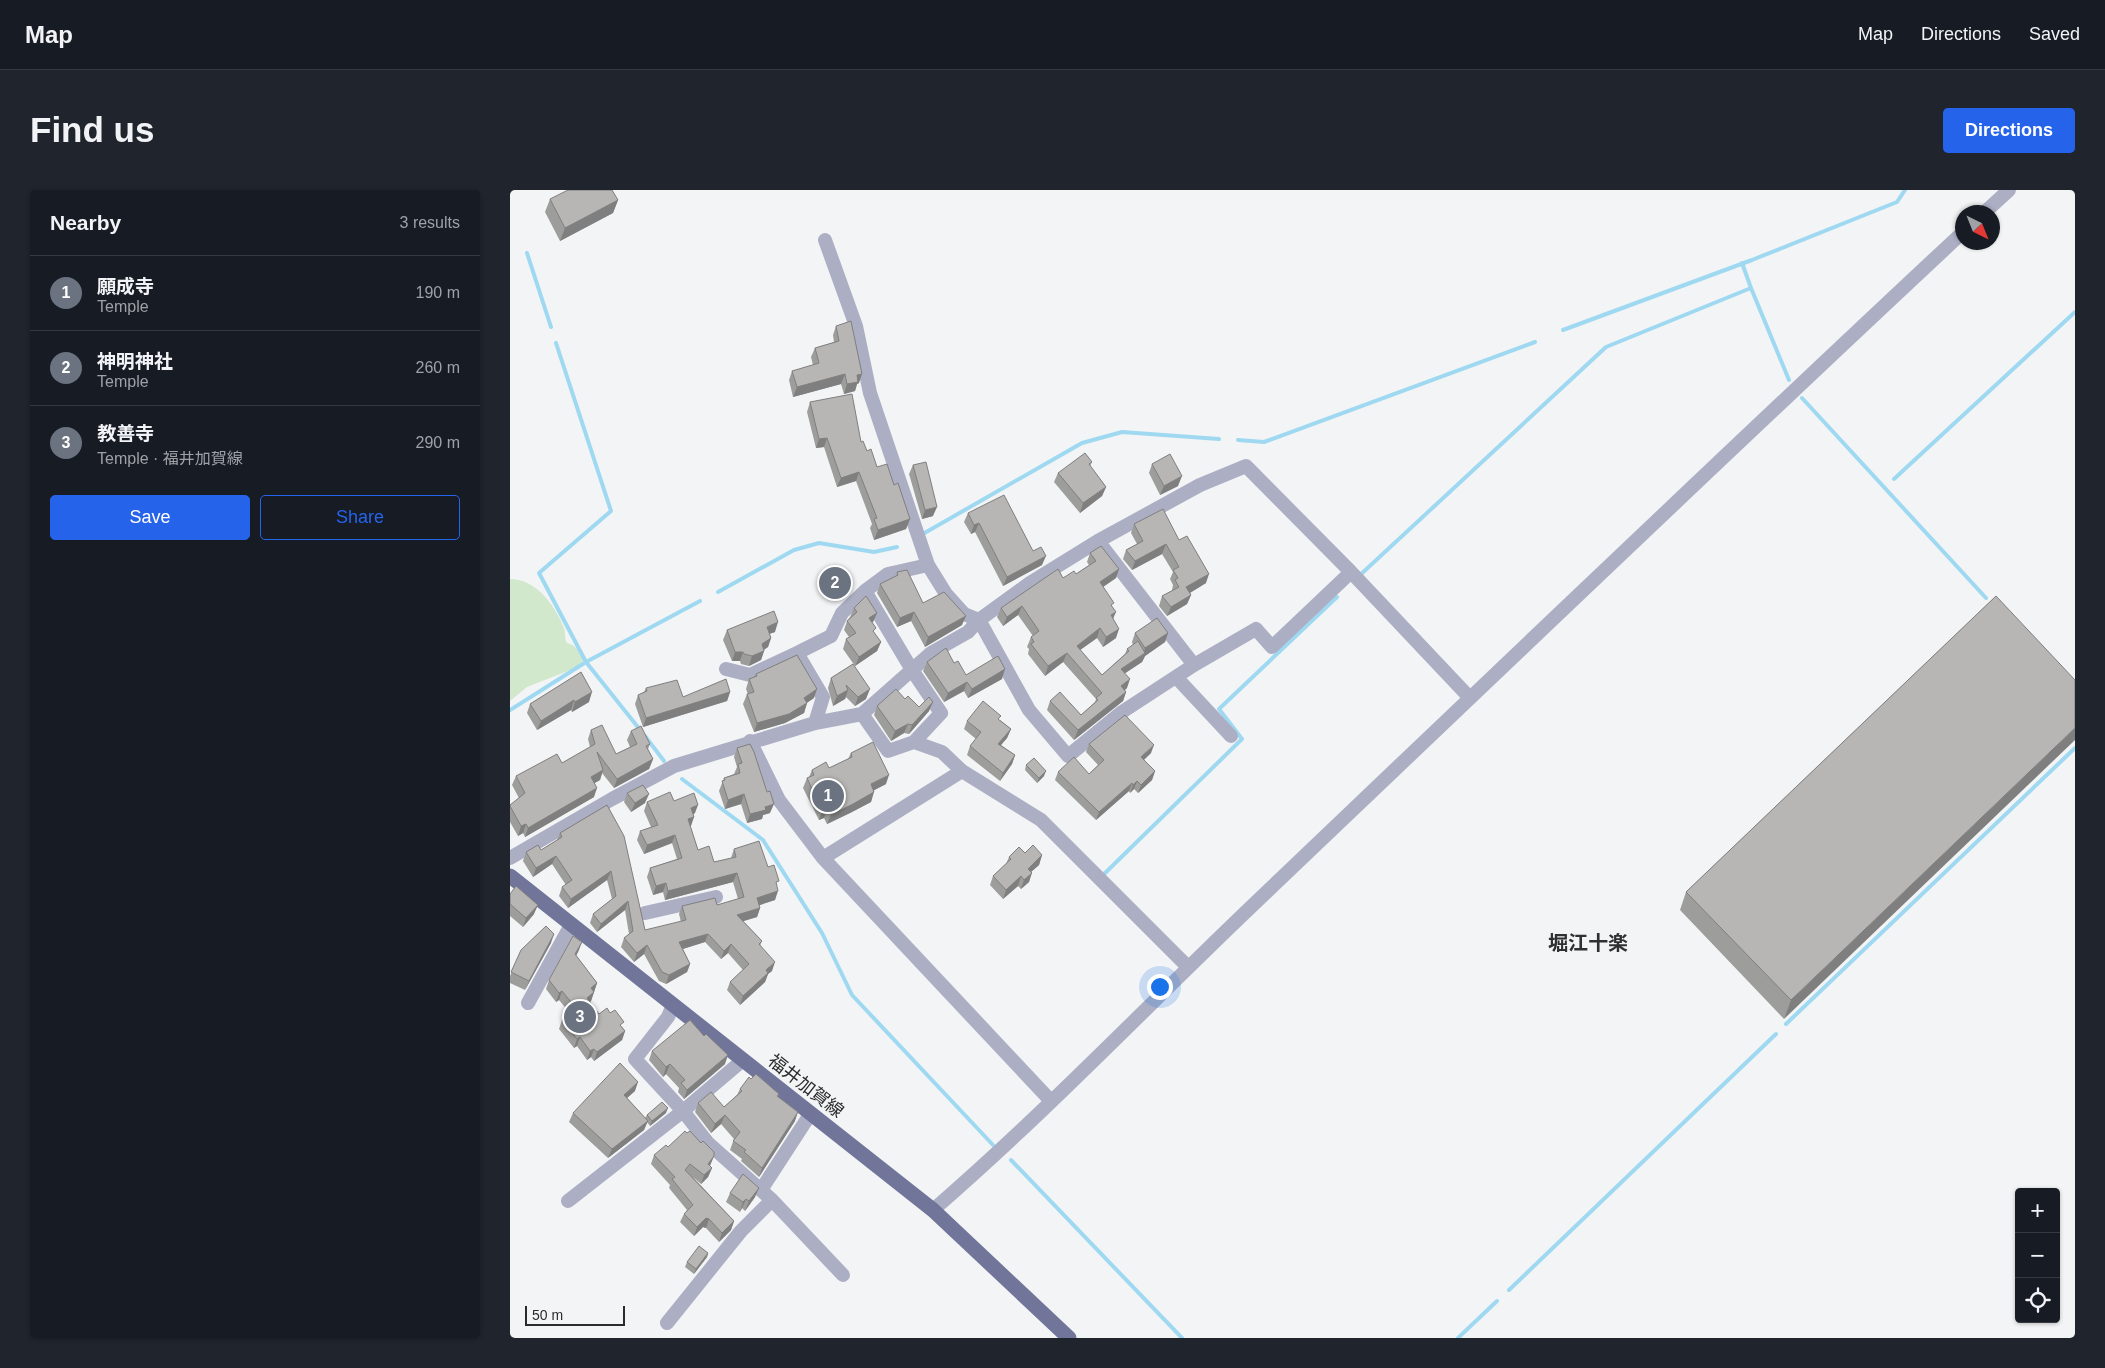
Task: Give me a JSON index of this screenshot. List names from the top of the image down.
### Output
{
  "streets": {
    "main road": ["福井加賀線"]
  },
  "districts": ["堀江十楽"],
  "scale_bar": "50 m",
  "north": "bottom right",
  "page": {
    "header": "Map",
    "nav": ["Map", "Directions", "Saved"],
    "buttons": [
      "Directions",
      ["Save", "Share"]
    ],
    "title": "Find us",
    "heading": ["Nearby", "3 results"],
    "list": [
      {
        "mark": "1",
        "name": "願成寺",
        "note": "Temple",
        "value": "190 m"
      },
      {
        "mark": "2",
        "name": "神明神社",
        "note": "Temple",
        "value": "260 m"
      },
      {
        "mark": "3",
        "name": "教善寺",
        "note": "Temple · 福井加賀線",
        "value": "290 m"
      }
    ],
    "pins": ["2", "1", "3"],
    "map_buttons": ["+", "−"],
    "scale": "50 m"
  }
}
